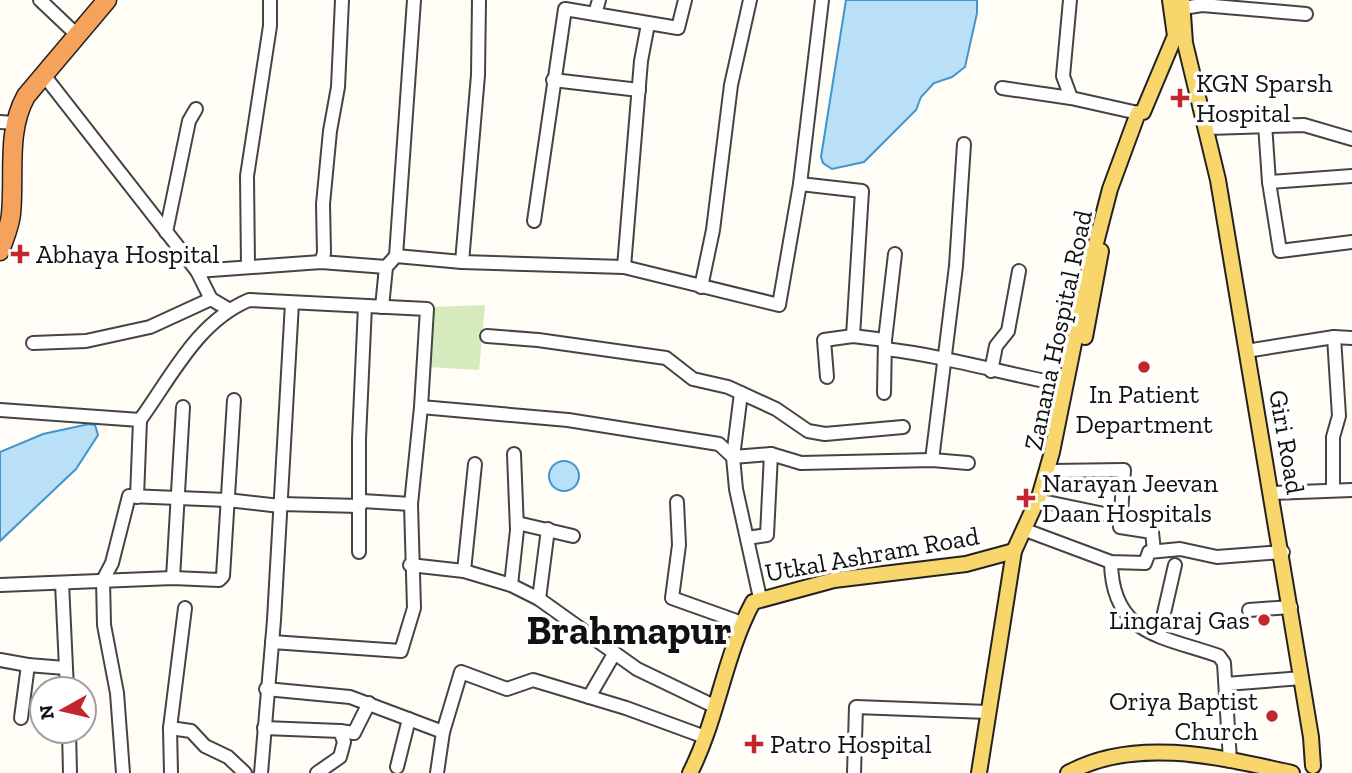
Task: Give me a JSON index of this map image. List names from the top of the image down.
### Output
{
  "streets": {
    "main road": ["Zanana Hospital Road", "Giri Road", "Utkal Ashram Road"]
  },
  "crossings": [
    ["Zanana Hospital Road", "Utkal Ashram Road"]
  ],
  "districts": ["Brahmapur"],
  "places": {
    "health": [
      "KGN Sparsh Hospital",
      "Abhaya Hospital",
      "Narayan Jeevan Daan Hospitals",
      "Patro Hospital"
    ],
    "other": ["In Patient Department", "Lingaraj Gas", "Oriya Baptist Church"]
  },
  "north": "left"
}
